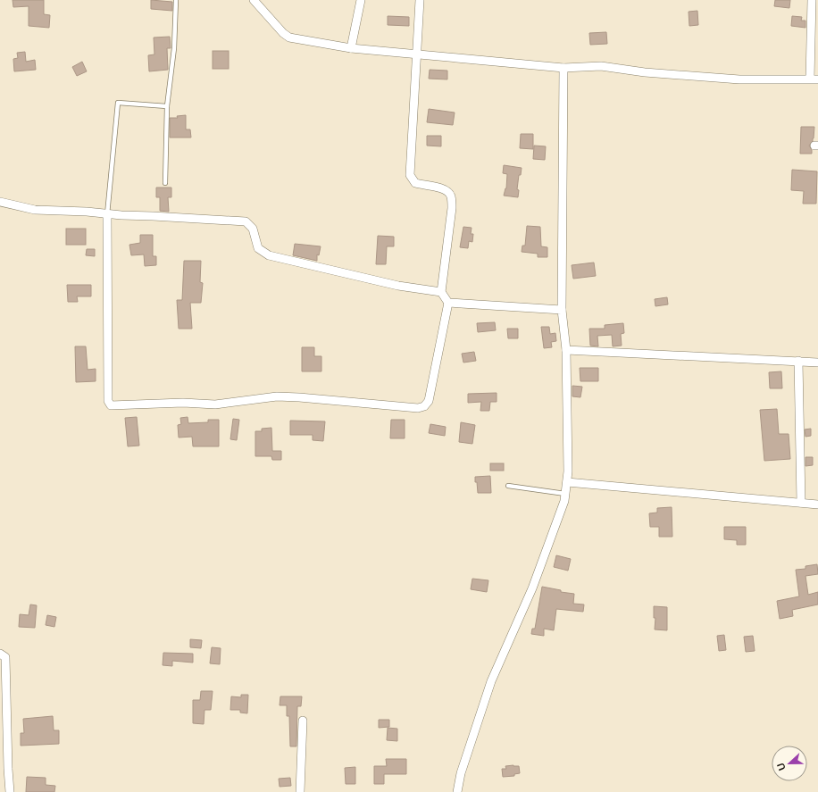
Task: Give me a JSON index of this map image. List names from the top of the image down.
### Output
{
  "north": "left"
}
